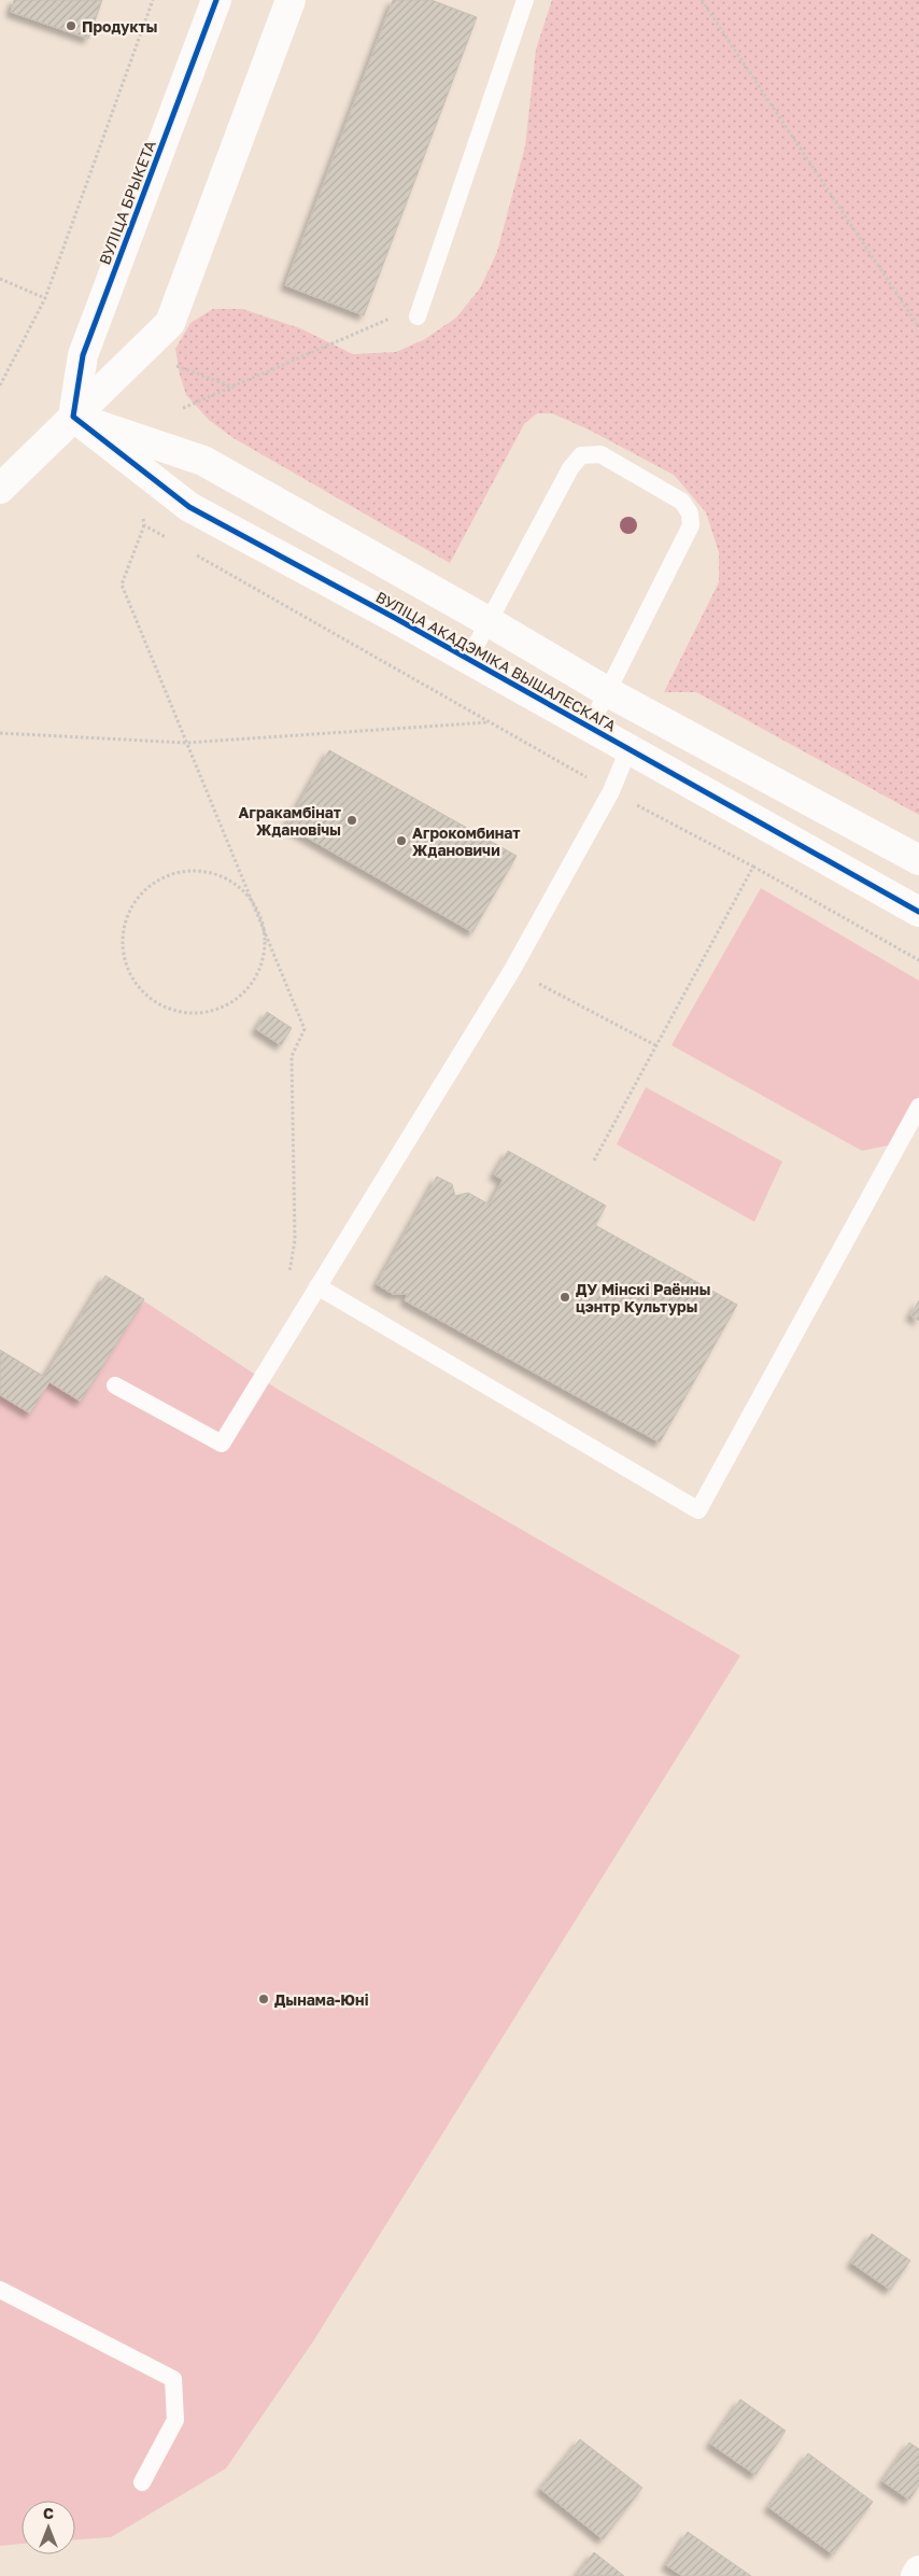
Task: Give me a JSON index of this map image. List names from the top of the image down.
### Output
{
  "streets": {
    "street": ["ВУЛІЦА БРЫКЕТА", "ВУЛІЦА АКАДЭМІКА ВЫШАЛЕСКАГА"]
  },
  "crossings": [
    ["ВУЛІЦА БРЫКЕТА", "ВУЛІЦА АКАДЭМІКА ВЫШАЛЕСКАГА"]
  ],
  "places": [
    "Продукты",
    "Агракамбінат Ждановічы",
    "Агрокомбинат Ждановичи",
    "ДУ Мінскі Раённы цэнтр Культуры",
    "Дынама-Юні"
  ],
  "north": "top"
}
